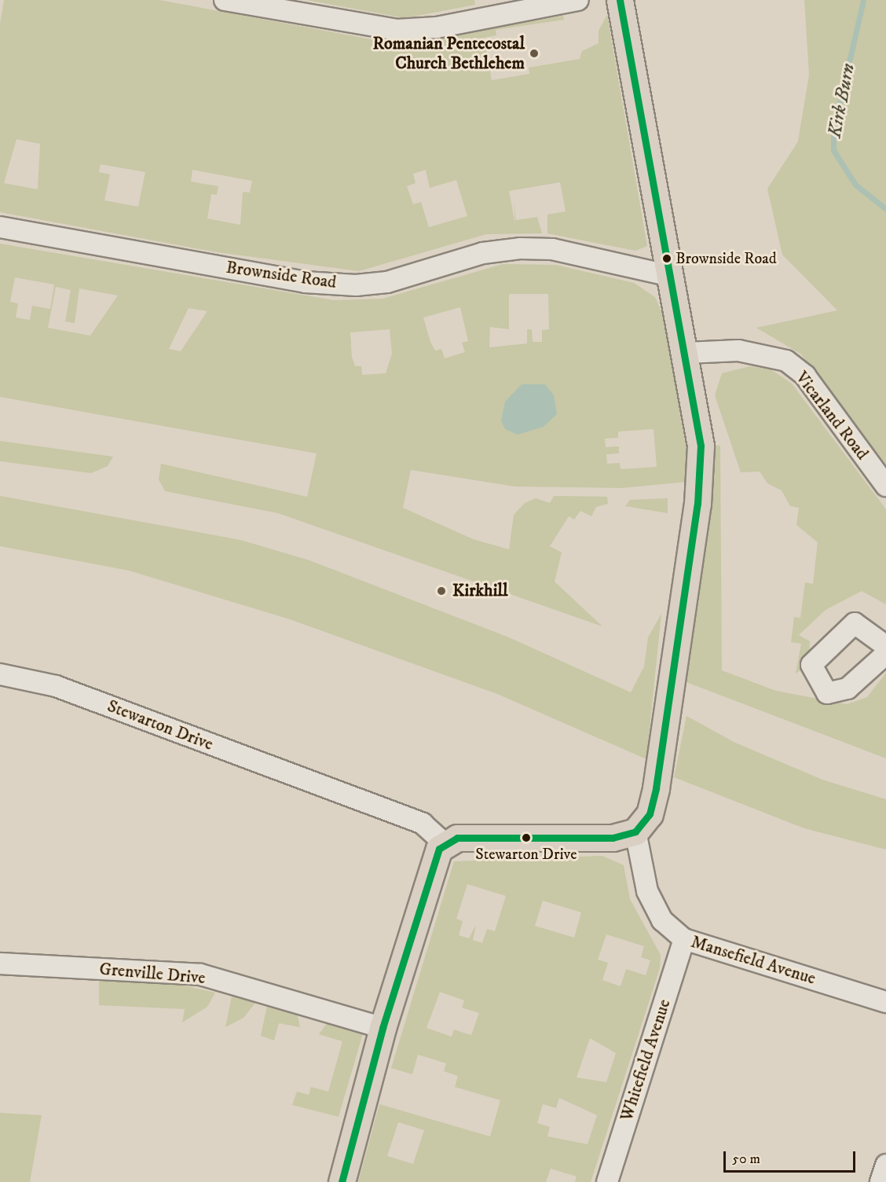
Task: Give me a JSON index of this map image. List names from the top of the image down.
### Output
{
  "streets": {
    "street": [
      "Brownside Road",
      "Vicarland Road",
      "Stewarton Drive",
      "Mansefield Avenue",
      "Grenville Drive",
      "Whitefield Avenue"
    ]
  },
  "crossings": [
    ["Mansefield Avenue", "Whitefield Avenue"]
  ],
  "water": ["Kirk Burn"],
  "places": [
    "Romanian Pentecostal Church Bethlehem",
    "Brownside Road",
    "Kirkhill",
    "Stewarton Drive"
  ],
  "scale_bar": "50 m"
}
